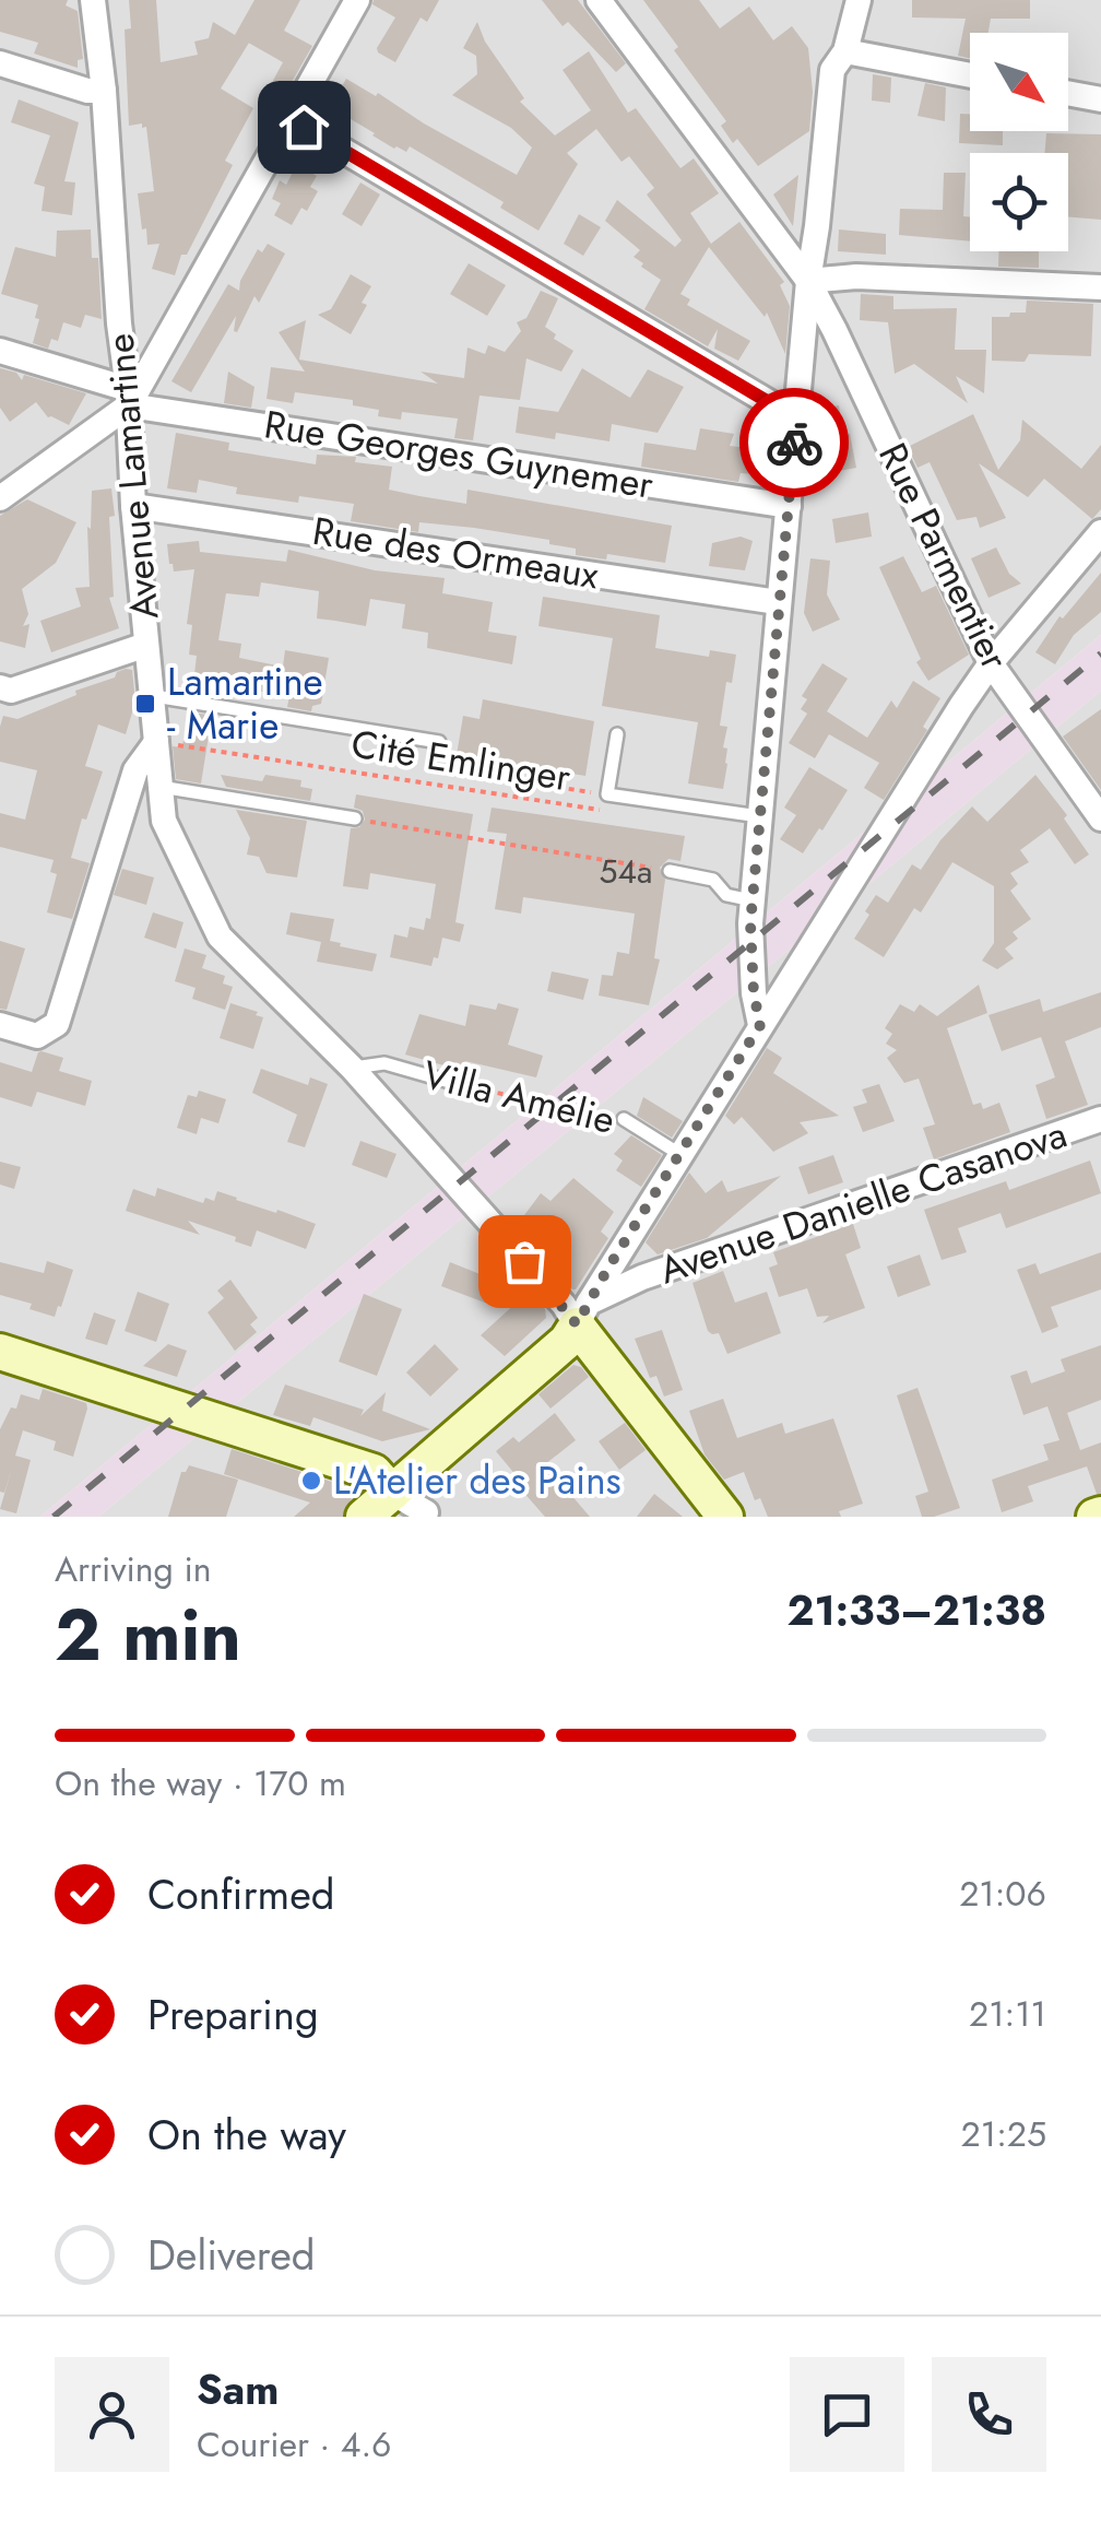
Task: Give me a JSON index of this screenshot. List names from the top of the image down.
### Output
{
  "streets": {
    "street": [
      "Rue Georges Guynemer",
      "Avenue Lamartine",
      "Rue des Ormeaux",
      "Rue Parmentier",
      "Avenue Danielle Casanova"
    ],
    "lane": ["Villa Amélie"],
    "path": ["Cité Emlinger"]
  },
  "crossings": [
    ["Rue Georges Guynemer", "Avenue Lamartine"],
    ["Avenue Lamartine", "Rue des Ormeaux"],
    ["Avenue Lamartine", "Cité Emlinger"],
    ["Avenue Lamartine", "Villa Amélie"],
    ["Avenue Lamartine", "Avenue Danielle Casanova"]
  ],
  "places": {
    "transit": ["Lamartine - Marie"],
    "other": ["L'Atelier des Pains"]
  },
  "house_numbers": ["54a"],
  "north": "bottom right",
  "page": {
    "heading": ["2 min", "Arriving in", "21:33–21:38"],
    "panel": ["Sam", "Courier · 4.6"],
    "bar": "On the way · 170 m",
    "list": [
      ["Confirmed", "21:06"],
      ["Preparing", "21:11"],
      ["On the way", "21:25"],
      "Delivered"
    ]
  }
}
